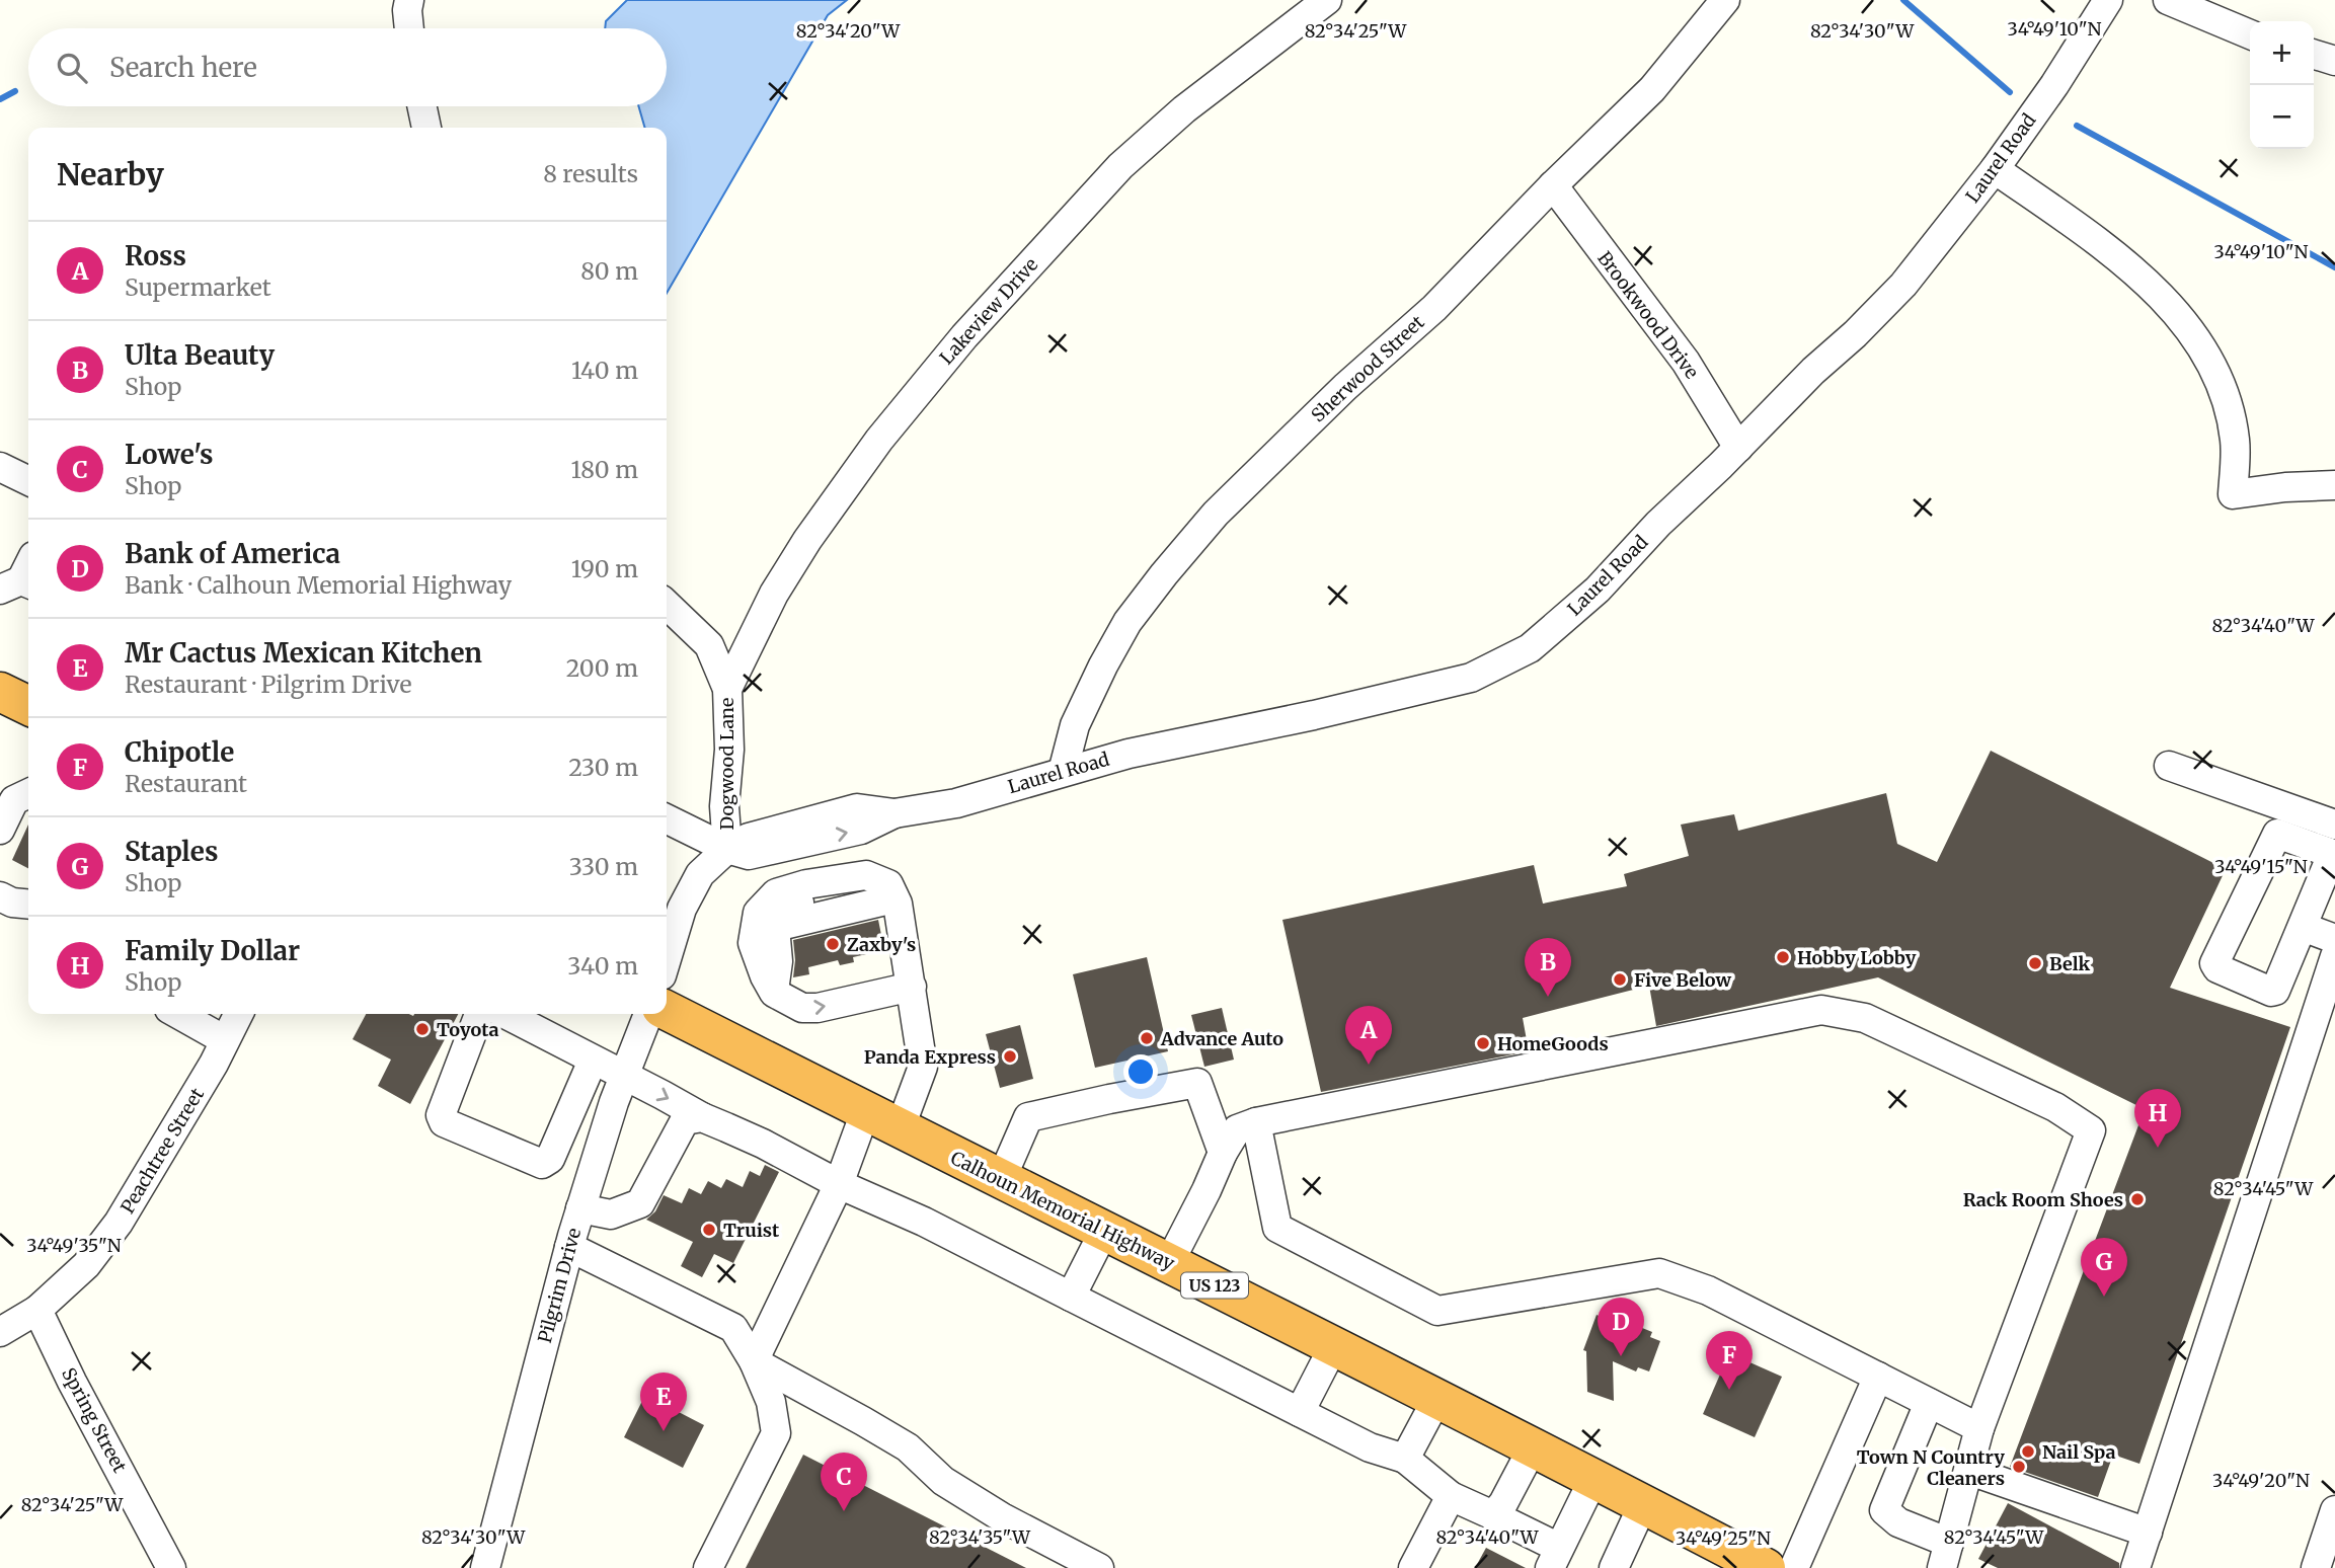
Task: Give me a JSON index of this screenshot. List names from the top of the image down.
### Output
{
  "streets": {
    "highway": ["Calhoun Memorial Highway", "US 123"],
    "street": [
      "Laurel Road",
      "Lakeview Drive",
      "Brookwood Drive",
      "Sherwood Street",
      "Dogwood Lane",
      "Peachtree Street",
      "Pilgrim Drive",
      "Spring Street"
    ]
  },
  "crossings": [
    ["Laurel Road", "Brookwood Drive"],
    ["Laurel Road", "Sherwood Street"],
    ["Laurel Road", "Dogwood Lane"],
    ["Lakeview Drive", "Dogwood Lane"],
    ["Brookwood Drive", "Sherwood Street"],
    ["Peachtree Street", "Spring Street"]
  ],
  "places": [
    "Zaxby's",
    "Hobby Lobby",
    "Belk",
    "Five Below",
    "Toyota",
    "Advance Auto",
    "HomeGoods",
    "Panda Express",
    "Rack Room Shoes",
    "Truist",
    "Nail Spa",
    "Town N Country Cleaners"
  ],
  "page": {
    "map_buttons": ["+", "−"],
    "search": "Search here",
    "heading": ["Nearby", "8 results"],
    "list": [
      {
        "mark": "A",
        "name": "Ross",
        "note": "Supermarket",
        "value": "80 m"
      },
      {
        "mark": "B",
        "name": "Ulta Beauty",
        "note": "Shop",
        "value": "140 m"
      },
      {
        "mark": "C",
        "name": "Lowe's",
        "note": "Shop",
        "value": "180 m"
      },
      {
        "mark": "D",
        "name": "Bank of America",
        "note": "Bank · Calhoun Memorial Highway",
        "value": "190 m"
      },
      {
        "mark": "E",
        "name": "Mr Cactus Mexican Kitchen",
        "note": "Restaurant · Pilgrim Drive",
        "value": "200 m"
      },
      {
        "mark": "F",
        "name": "Chipotle",
        "note": "Restaurant",
        "value": "230 m"
      },
      {
        "mark": "G",
        "name": "Staples",
        "note": "Shop",
        "value": "330 m"
      },
      {
        "mark": "H",
        "name": "Family Dollar",
        "note": "Shop",
        "value": "340 m"
      }
    ],
    "pins": [
      "B",
      "A",
      "H",
      "G",
      "D",
      "F",
      "E",
      "C"
    ]
  },
  "coordinates": [
    "34°49'10\"N",
    "82°34'20\"W",
    "82°34'25\"W",
    "82°34'30\"W",
    "82°34'40\"W",
    "34°49'15\"N",
    "82°34'45\"W",
    "34°49'35\"N",
    "34°49'20\"N",
    "82°34'35\"W",
    "34°49'25\"N"
  ]
}
